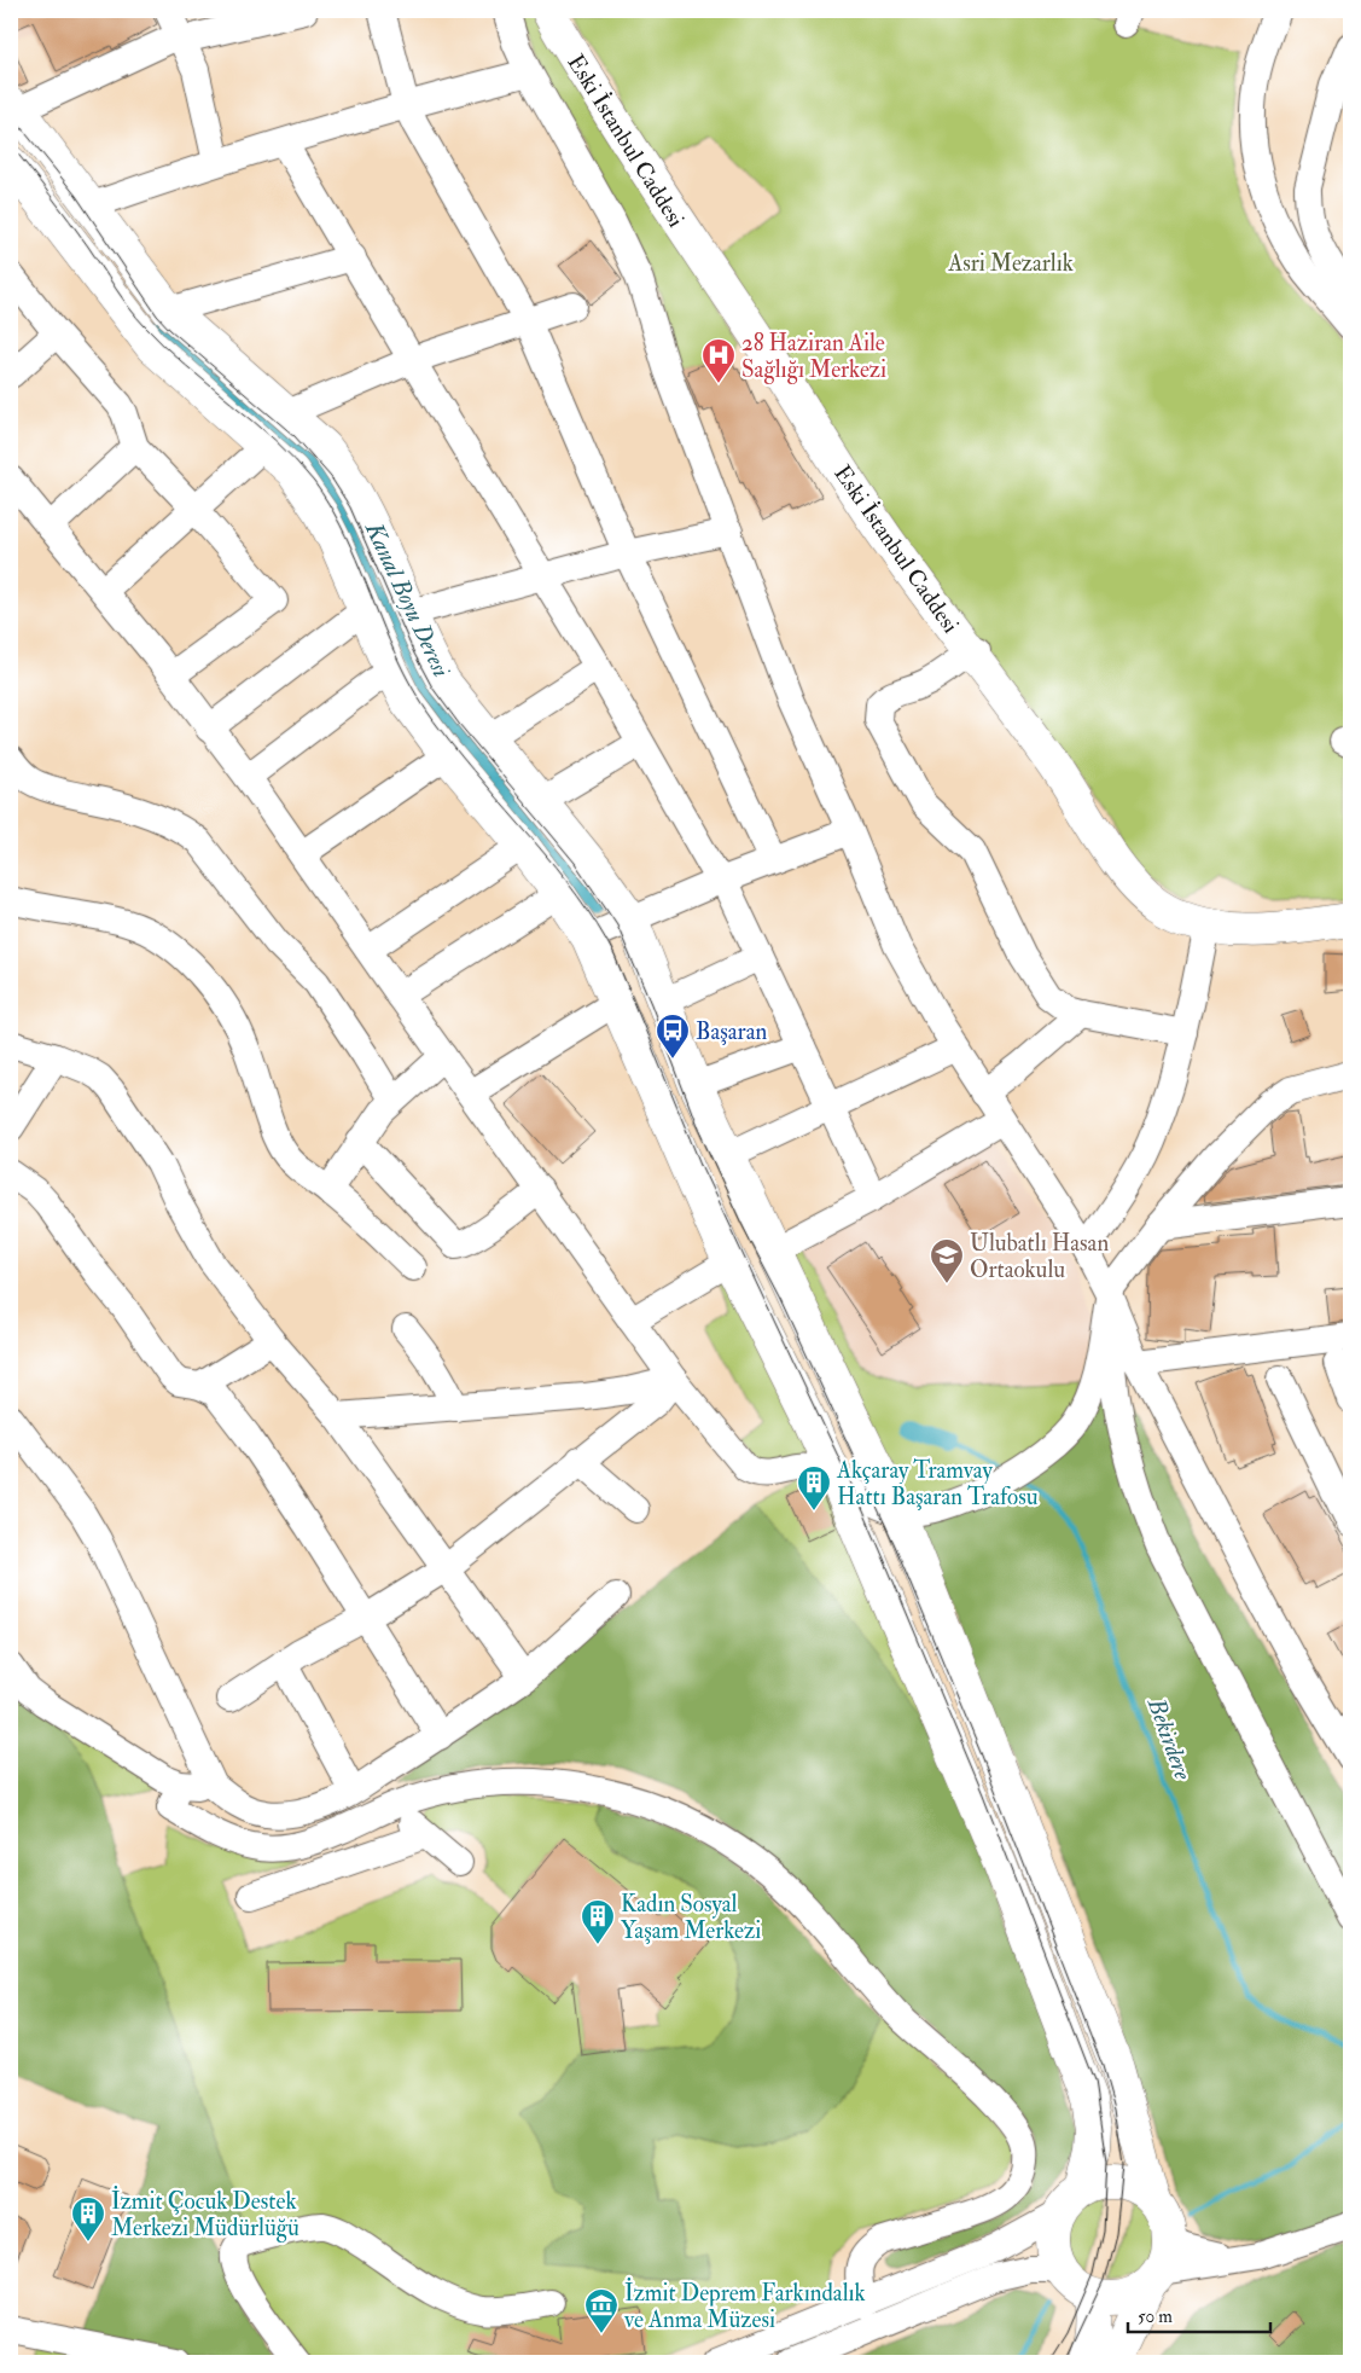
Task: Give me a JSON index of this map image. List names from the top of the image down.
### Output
{
  "streets": {
    "main road": ["Eski İstanbul Caddesi"]
  },
  "water": ["Kanal Boyu Deresi", "Bekirdere"],
  "parks": ["Asri Mezarlık"],
  "places": {
    "hospital": ["28 Haziran Aile Sağlığı Merkezi"],
    "bus stop": ["Başaran"],
    "school or university": ["Ulubatlı Hasan Ortaokulu"],
    "building": ["Akçaray Tramvay Hattı Başaran Trafosu", "Kadın Sosyal Yaşam Merkezi", "İzmit Çocuk Destek Merkezi Müdürlüğü"],
    "museum": ["İzmit Deprem Farkındalık ve Anma Müzesi"]
  },
  "scale_bar": "50 m"
}
